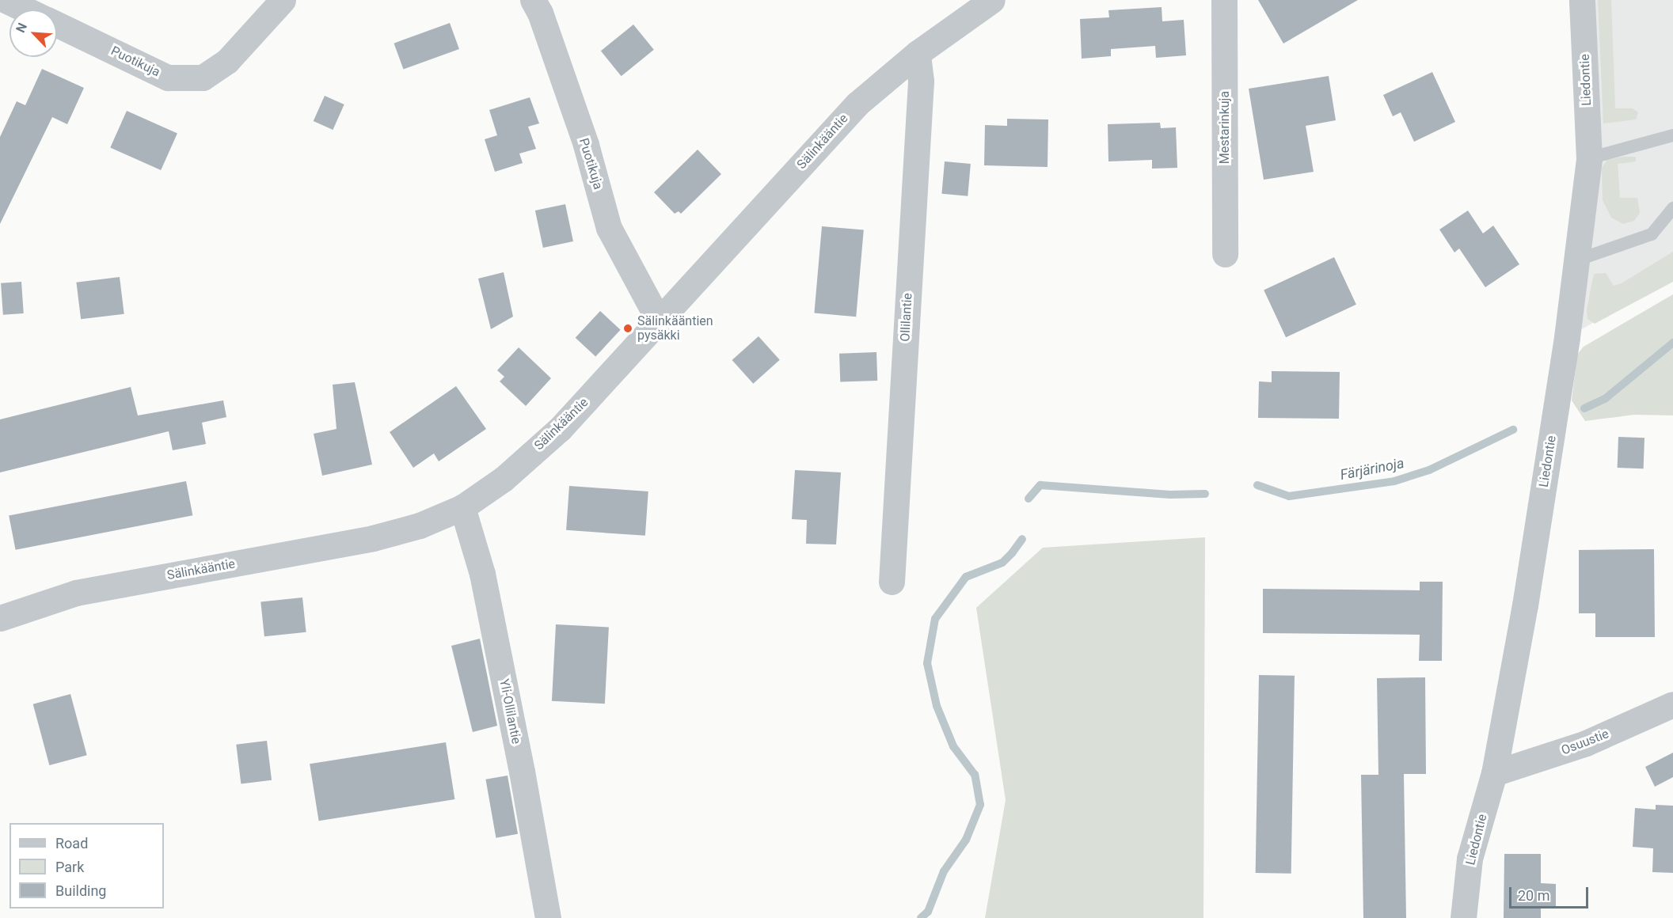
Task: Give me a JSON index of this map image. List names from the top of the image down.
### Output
{
  "streets": {
    "street": [
      "Puotikuja",
      "Liedontie",
      "Mestarinkuja",
      "Sälinkääntie",
      "Ollilantie",
      "Yli-Ollilantie",
      "Osuustie"
    ]
  },
  "crossings": [
    ["Puotikuja", "Sälinkääntie"],
    ["Liedontie", "Osuustie"],
    ["Sälinkääntie", "Ollilantie"],
    ["Sälinkääntie", "Yli-Ollilantie"]
  ],
  "water": ["Färjärinoja"],
  "places": ["Sälinkääntien pysäkki"],
  "legend": ["Road", "Park", "Building"],
  "scale_bar": "20 m",
  "north": "top left"
}
